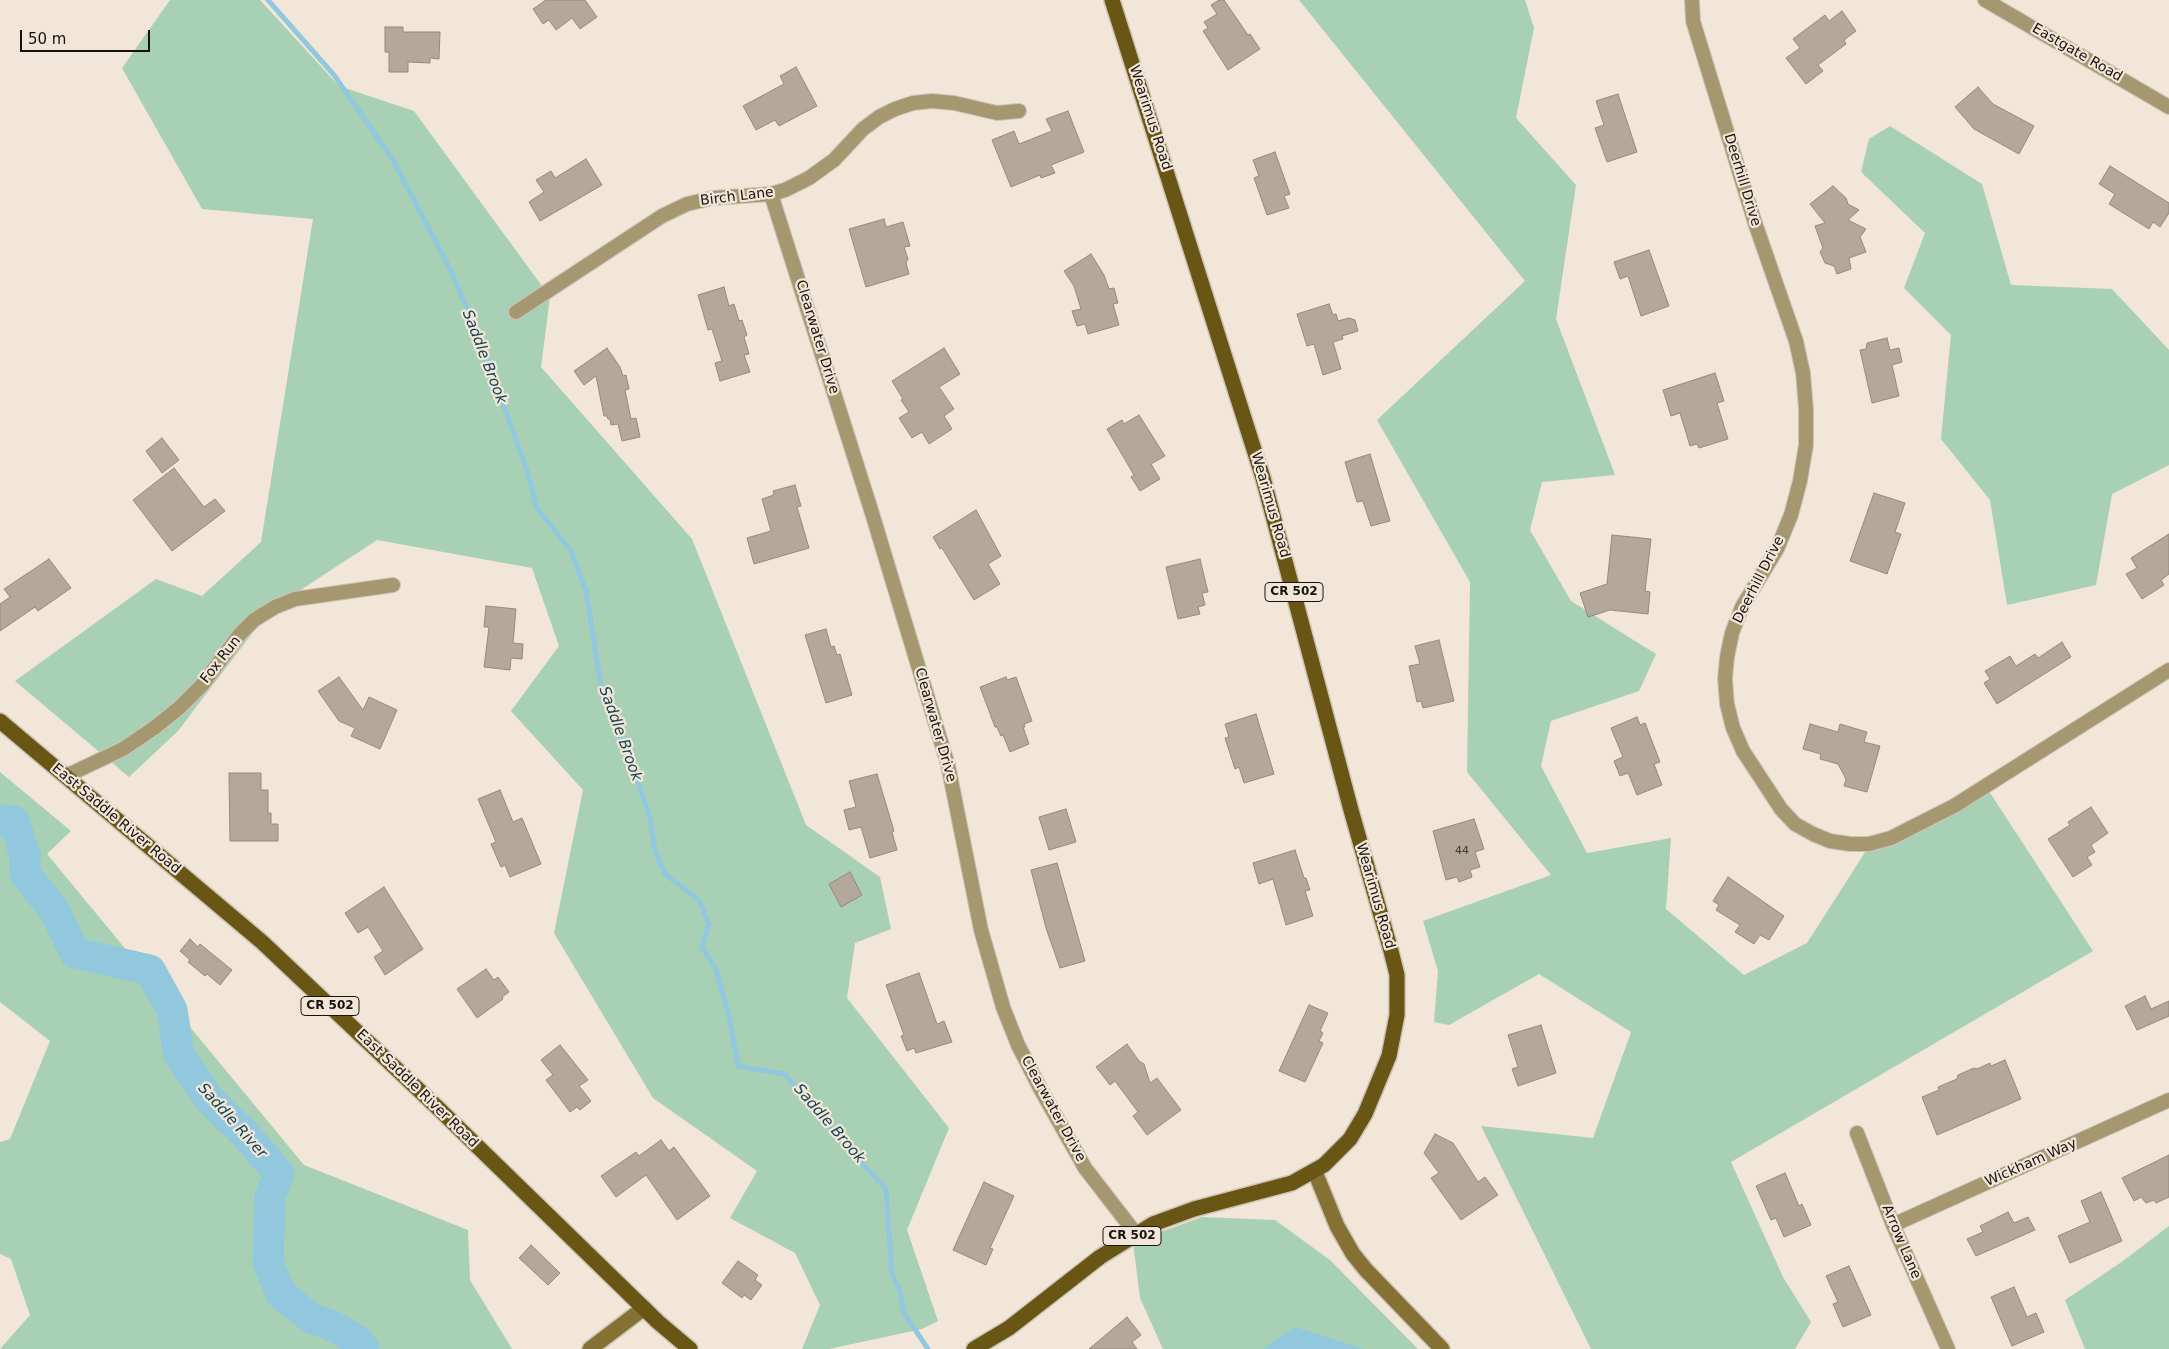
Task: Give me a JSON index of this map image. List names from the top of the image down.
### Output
{
  "streets": {
    "main road": ["Wearimus Road", "CR 502", "East Saddle River Road"],
    "street": [
      "Eastgate Road",
      "Deerhill Drive",
      "Birch Lane",
      "Clearwater Drive",
      "Fox Run",
      "Wickham Way",
      "Arrow Lane"
    ]
  },
  "crossings": [
    ["Wearimus Road", "CR 502"],
    ["Birch Lane", "Clearwater Drive"],
    ["Clearwater Drive", "CR 502"],
    ["Fox Run", "East Saddle River Road"],
    ["Wickham Way", "Arrow Lane"]
  ],
  "water": ["Saddle Brook", "Saddle River"],
  "house_numbers": ["44"],
  "scale_bar": "50 m"
}
